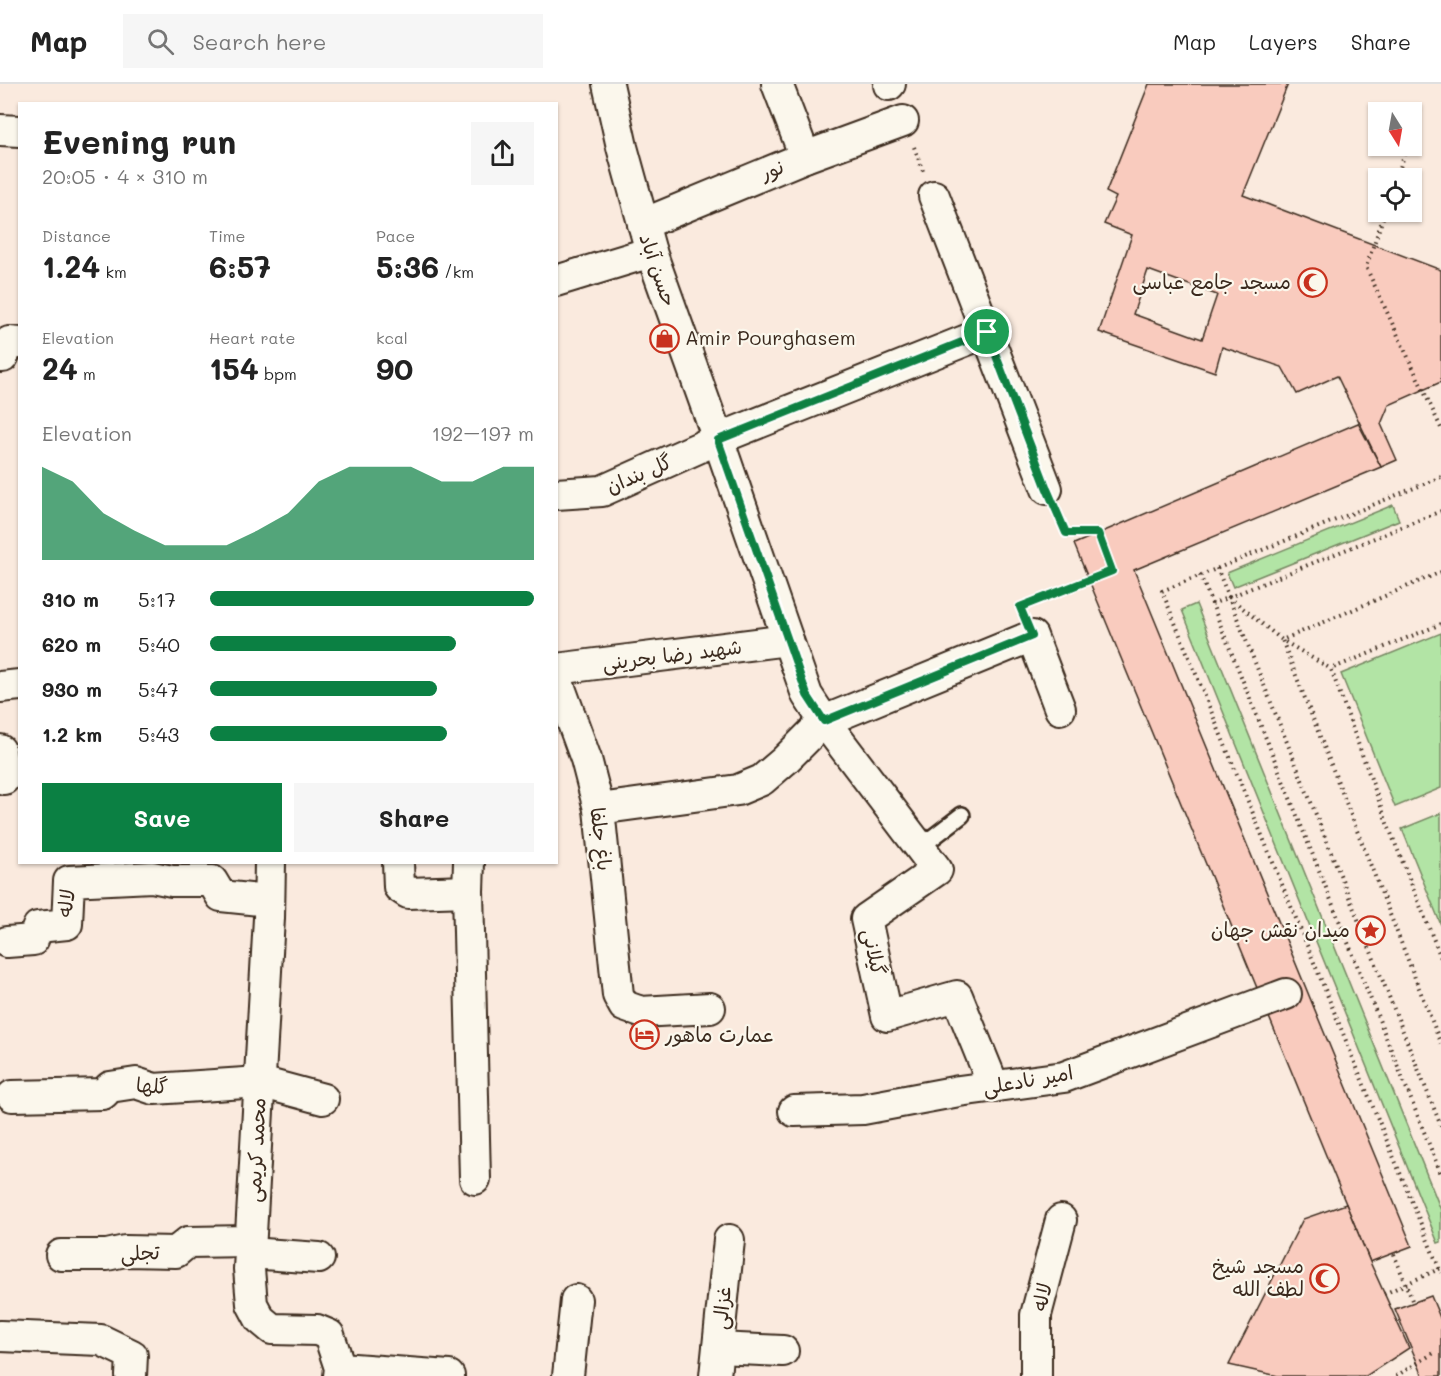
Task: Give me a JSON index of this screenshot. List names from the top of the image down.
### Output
{
  "streets": {
    "street": [
      "نور",
      "حسن آباد",
      "گل بندان",
      "شهید رضا بحرینی",
      "باغ جلفا",
      "لاله",
      "گیلانی",
      "امیر نادعلی",
      "گلها",
      "محمد کریمی",
      "تجلی",
      "غزالی"
    ]
  },
  "crossings": [
    ["نور", "حسن آباد"],
    ["حسن آباد", "گل بندان"],
    ["حسن آباد", "شهید رضا بحرینی"],
    ["حسن آباد", "گیلانی"],
    ["لاله", "محمد کریمی"],
    ["گیلانی", "امیر نادعلی"],
    ["گلها", "محمد کریمی"],
    ["محمد کریمی", "تجلی"]
  ],
  "places": {
    "mosque": ["مسجد جامع عباسی", "مسجد شیخ لطف الله"],
    "shop": ["Amir Pourghasem"],
    "place": ["میدان نقش جهان"],
    "hotel": ["عمارت ماهور"]
  },
  "north": "bottom",
  "page": {
    "header": "Map",
    "search": "Search here",
    "nav": ["Map", "Layers", "Share"],
    "heading": ["Evening run", "20:05 · 4 × 310 m"],
    "stats": [
      ["Distance", "1.24 km"],
      ["Time", "6:57"],
      ["Pace", "5:36 /km"],
      ["Elevation", "24 m"],
      ["Heart rate", "154 bpm"],
      ["kcal", "90"]
    ],
    "chart": ["Elevation", "192–197 m"],
    "list": [
      {
        "name": "310 m",
        "note": "5:17"
      },
      {
        "name": "620 m",
        "note": "5:40"
      },
      {
        "name": "930 m",
        "note": "5:47"
      },
      {
        "name": "1.2 km",
        "note": "5:43"
      }
    ],
    "buttons": ["Save", "Share"]
  }
}
